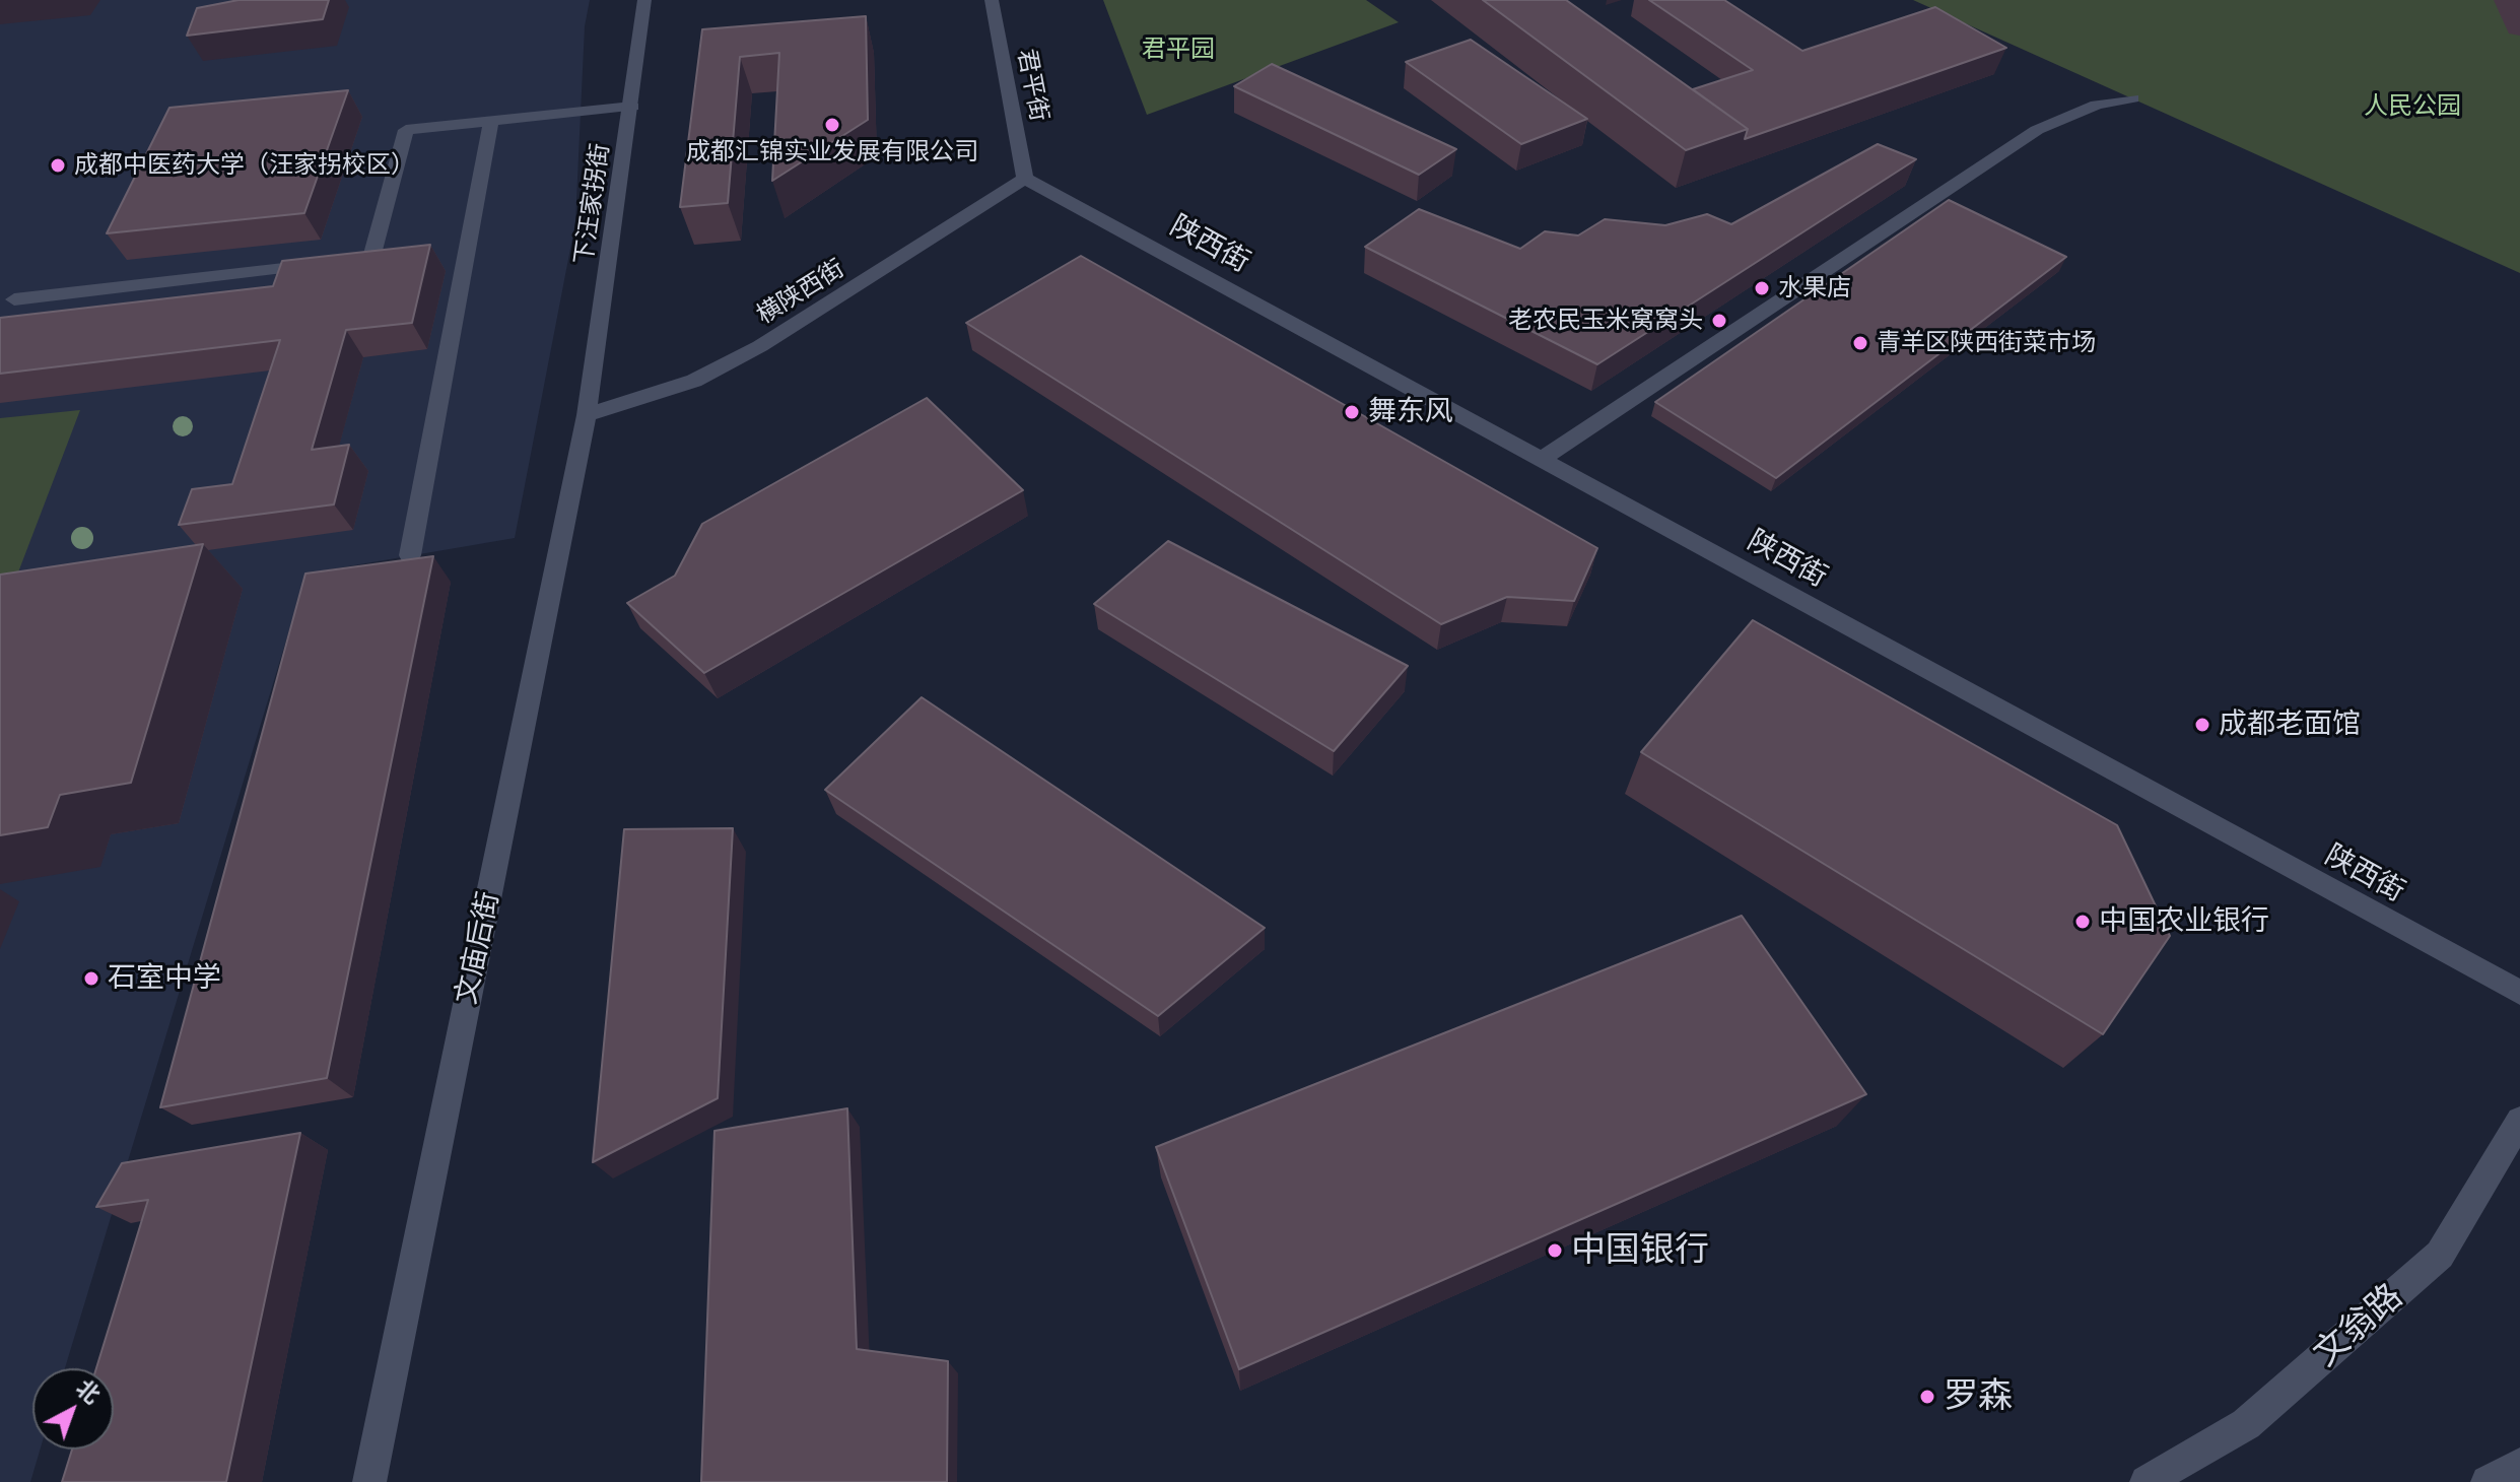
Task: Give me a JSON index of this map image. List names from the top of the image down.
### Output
{
  "streets": {
    "street": [
      "君平街",
      "下汪家拐街",
      "陕西街",
      "横陕西街",
      "文庙后街",
      "文翁路"
    ]
  },
  "crossings": [
    ["君平街", "陕西街"],
    ["君平街", "横陕西街"],
    ["下汪家拐街", "横陕西街"],
    ["下汪家拐街", "文庙后街"],
    ["陕西街", "横陕西街"],
    ["横陕西街", "文庙后街"]
  ],
  "parks": ["君平园", "人民公园"],
  "places": [
    "成都汇锦实业发展有限公司",
    "成都中医药大学（汪家拐校区）",
    "水果店",
    "老农民玉米窝窝头",
    "青羊区陕西街菜市场",
    "舞东风",
    "成都老面馆",
    "中国农业银行",
    "石室中学",
    "中国银行",
    "罗森"
  ],
  "north": "top right"
}
